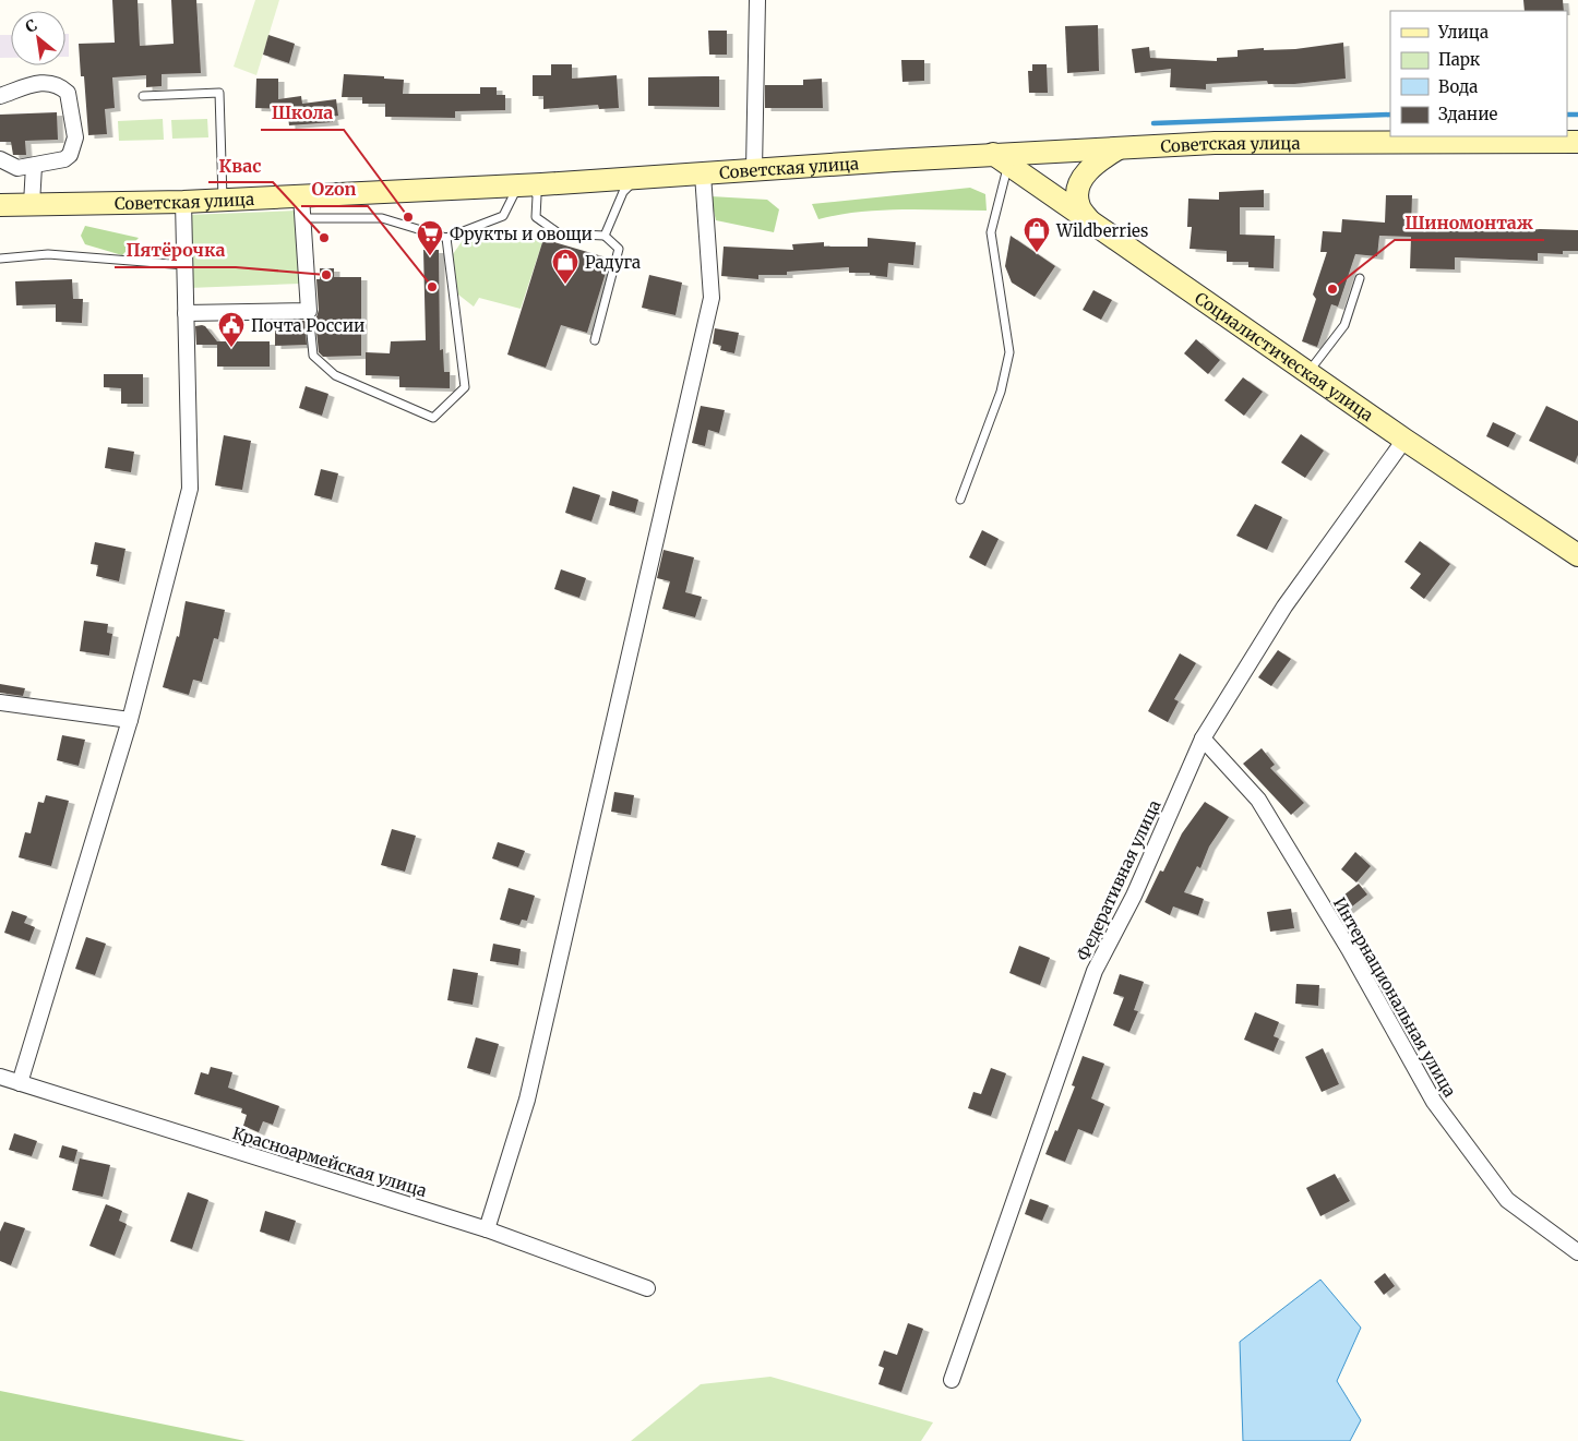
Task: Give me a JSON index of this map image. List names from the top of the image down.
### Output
{
  "streets": {
    "street": [
      "Советская улица",
      "Социалистическая улица",
      "Федеративная улица",
      "Интернациональная улица",
      "Красноармейская улица"
    ]
  },
  "crossings": [
    ["Советская улица", "Социалистическая улица"],
    ["Социалистическая улица", "Федеративная улица"],
    ["Федеративная улица", "Интернациональная улица"]
  ],
  "places": {
    "other": [
      "Школа",
      "Квас",
      "Пятёрочка",
      "Ozon",
      "Шиномонтаж"
    ],
    "shop": ["Wildberries", "Радуга"],
    "supermarket": ["Фрукты и овощи"],
    "public building": ["Почта России"]
  },
  "legend": [
    "Улица",
    "Парк",
    "Вода",
    "Здание"
  ],
  "north": "top left"
}
